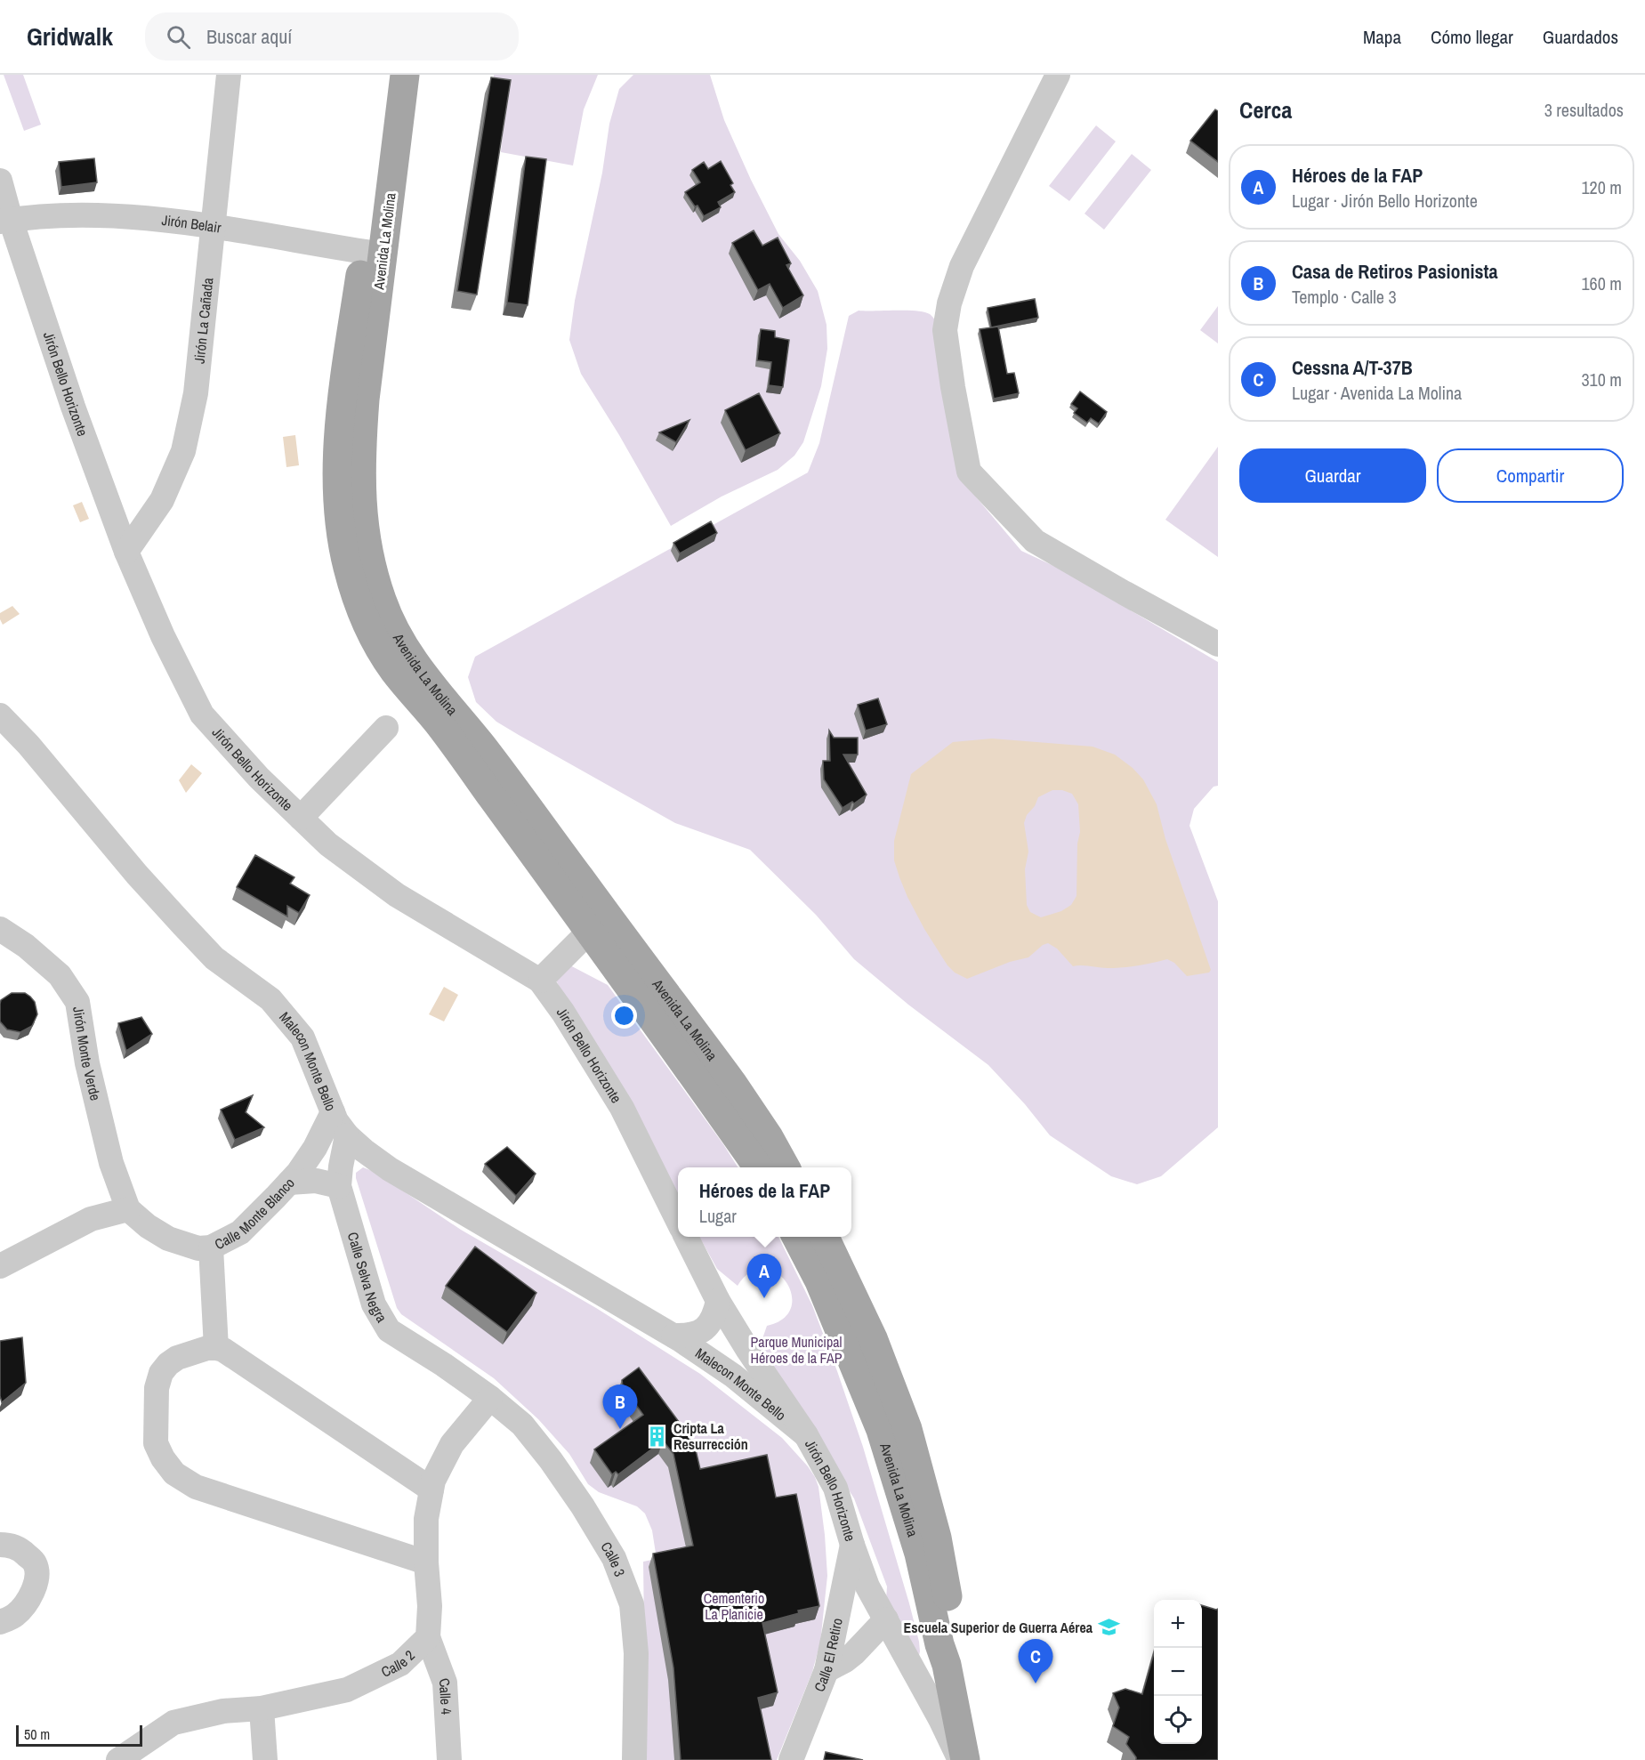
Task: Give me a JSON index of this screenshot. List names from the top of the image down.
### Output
{
  "streets": {
    "main road": ["Avenida La Molina"],
    "street": [
      "Jirón Belair",
      "Jirón La Cañada",
      "Jirón Bello Horizonte",
      "Jirón Monte Verde",
      "Malecon Monte Bello",
      "Calle Monte Blanco",
      "Calle Selva Negra",
      "Calle 3",
      "Calle El Retiro",
      "Calle 2",
      "Calle 4"
    ]
  },
  "crossings": [
    ["Jirón Belair", "Avenida La Molina"],
    ["Jirón Belair", "Jirón La Cañada"],
    ["Jirón Belair", "Jirón Bello Horizonte"],
    ["Jirón La Cañada", "Jirón Bello Horizonte"],
    ["Jirón Bello Horizonte", "Malecon Monte Bello"],
    ["Jirón Bello Horizonte", "Calle El Retiro"],
    ["Jirón Monte Verde", "Calle Monte Blanco"],
    ["Malecon Monte Bello", "Calle Monte Blanco"],
    ["Malecon Monte Bello", "Calle Selva Negra"],
    ["Calle Selva Negra", "Calle 3"],
    ["Calle Selva Negra", "Calle 2"],
    ["Calle 3", "Calle 2"],
    ["Calle 2", "Calle 4"]
  ],
  "parks": ["Parque Municipal Héroes de la FAP", "Cementerio La Planicie"],
  "places": {
    "building": ["Cripta La Resurrección"],
    "school or university": ["Escuela Superior de Guerra Aérea"]
  },
  "scale_bar": "50 m",
  "page": {
    "header": "Gridwalk",
    "search": "Buscar aquí",
    "nav": ["Mapa", "Cómo llegar", "Guardados"],
    "heading": ["Cerca", "3 resultados"],
    "list": [
      {
        "mark": "A",
        "name": "Héroes de la FAP",
        "note": "Lugar · Jirón Bello Horizonte",
        "value": "120 m"
      },
      {
        "mark": "B",
        "name": "Casa de Retiros Pasionista",
        "note": "Templo · Calle 3",
        "value": "160 m"
      },
      {
        "mark": "C",
        "name": "Cessna A/T-37B",
        "note": "Lugar · Avenida La Molina",
        "value": "310 m"
      }
    ],
    "buttons": ["Guardar", "Compartir"],
    "popup": ["Héroes de la FAP", "Lugar"],
    "pins": ["A", "B", "C"],
    "map_buttons": ["+", "−"],
    "scale": "50 m"
  }
}
